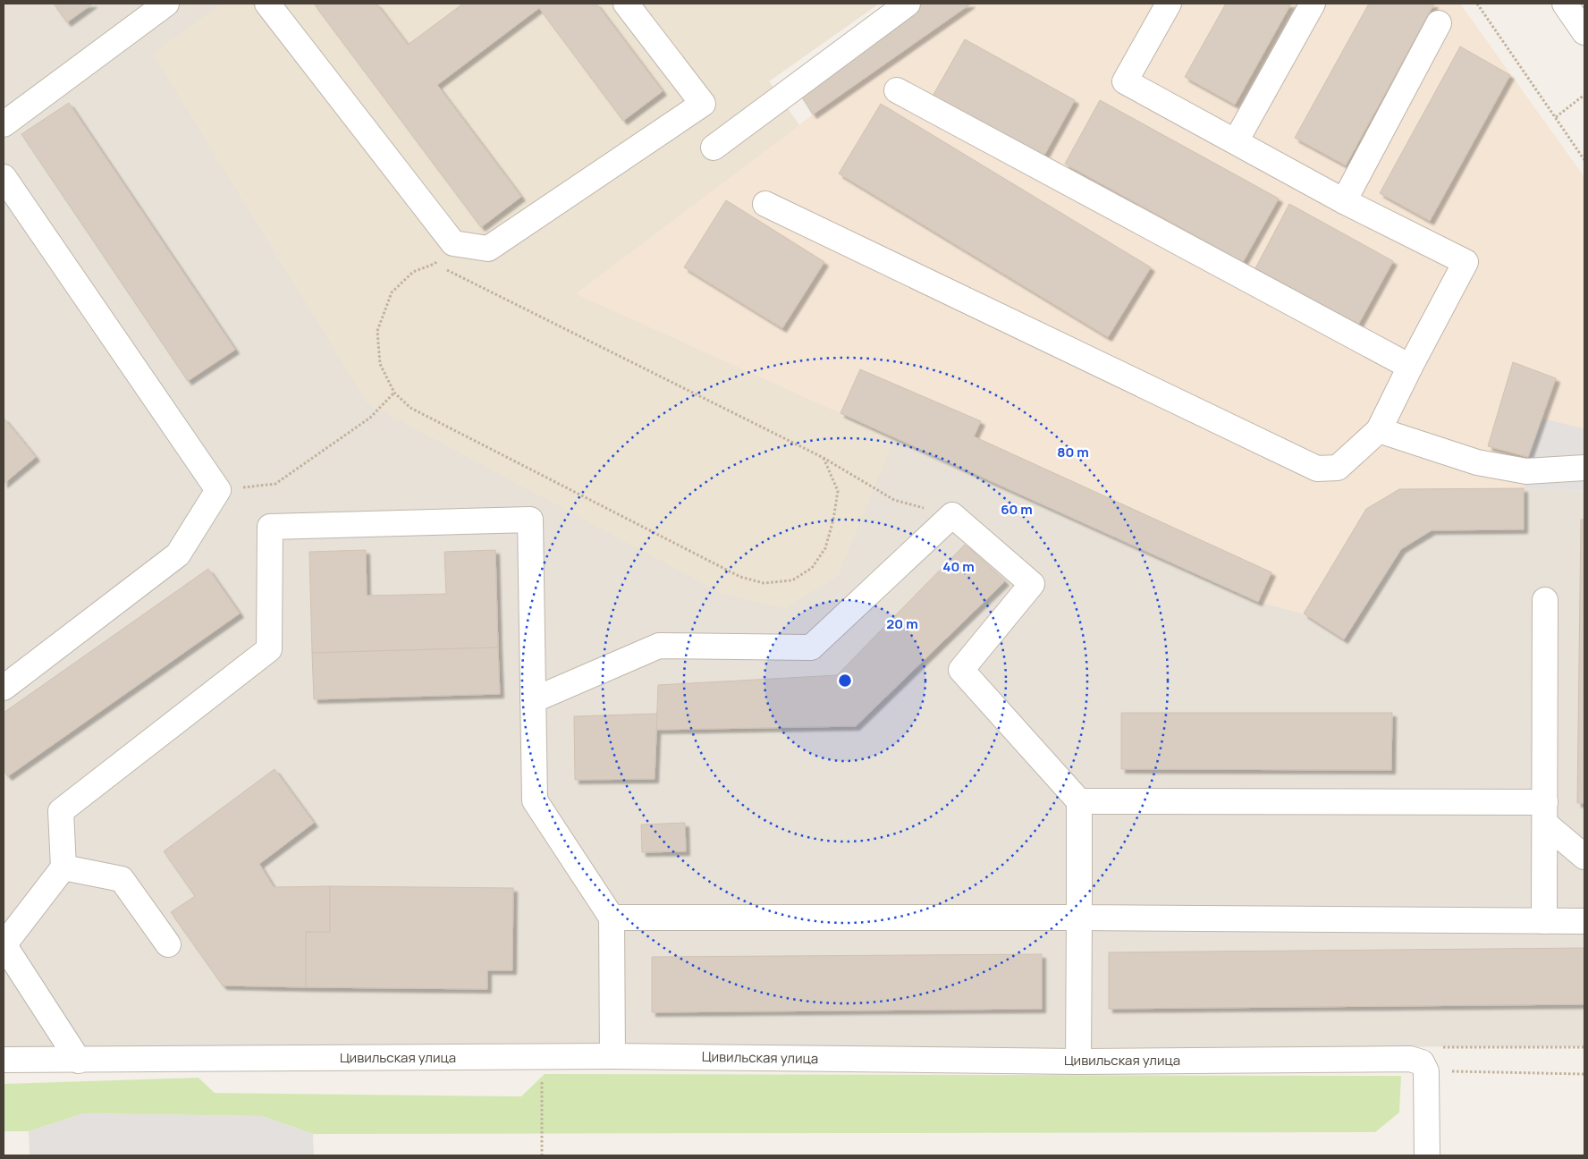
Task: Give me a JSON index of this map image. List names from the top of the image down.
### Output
{
  "streets": {
    "street": ["Цивильская улица"]
  },
  "rings": [
    "80 m",
    "60 m",
    "40 m",
    "20 m"
  ]
}
